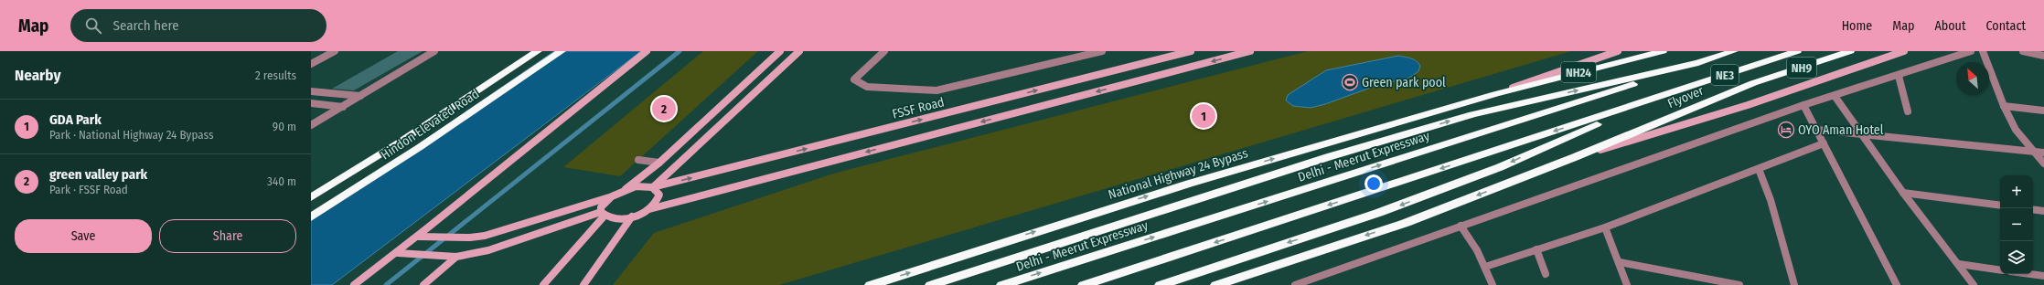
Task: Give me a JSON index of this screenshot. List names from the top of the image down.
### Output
{
  "streets": {
    "highway": [
      "NH9",
      "NH24",
      "NE3",
      "Flyover",
      "Hindon Elevated Road",
      "Delhi - Meerut Expressway",
      "National Highway 24 Bypass"
    ],
    "street": ["FSSF Road"]
  },
  "crossings": [
    ["NH24", "National Highway 24 Bypass"]
  ],
  "places": {
    "sports": ["Green park pool"],
    "hotel": ["OYO Aman Hotel"]
  },
  "north": "top left",
  "page": {
    "header": "Map",
    "search": "Search here",
    "nav": [
      "Home",
      "Map",
      "About",
      "Contact"
    ],
    "heading": ["Nearby", "2 results"],
    "pins": ["2", "1"],
    "list": [
      {
        "mark": "1",
        "name": "GDA Park",
        "note": "Park · National Highway 24 Bypass",
        "value": "90 m"
      },
      {
        "mark": "2",
        "name": "green valley park",
        "note": "Park · FSSF Road",
        "value": "340 m"
      }
    ],
    "map_buttons": ["+", "−"],
    "buttons": ["Save", "Share"]
  }
}
